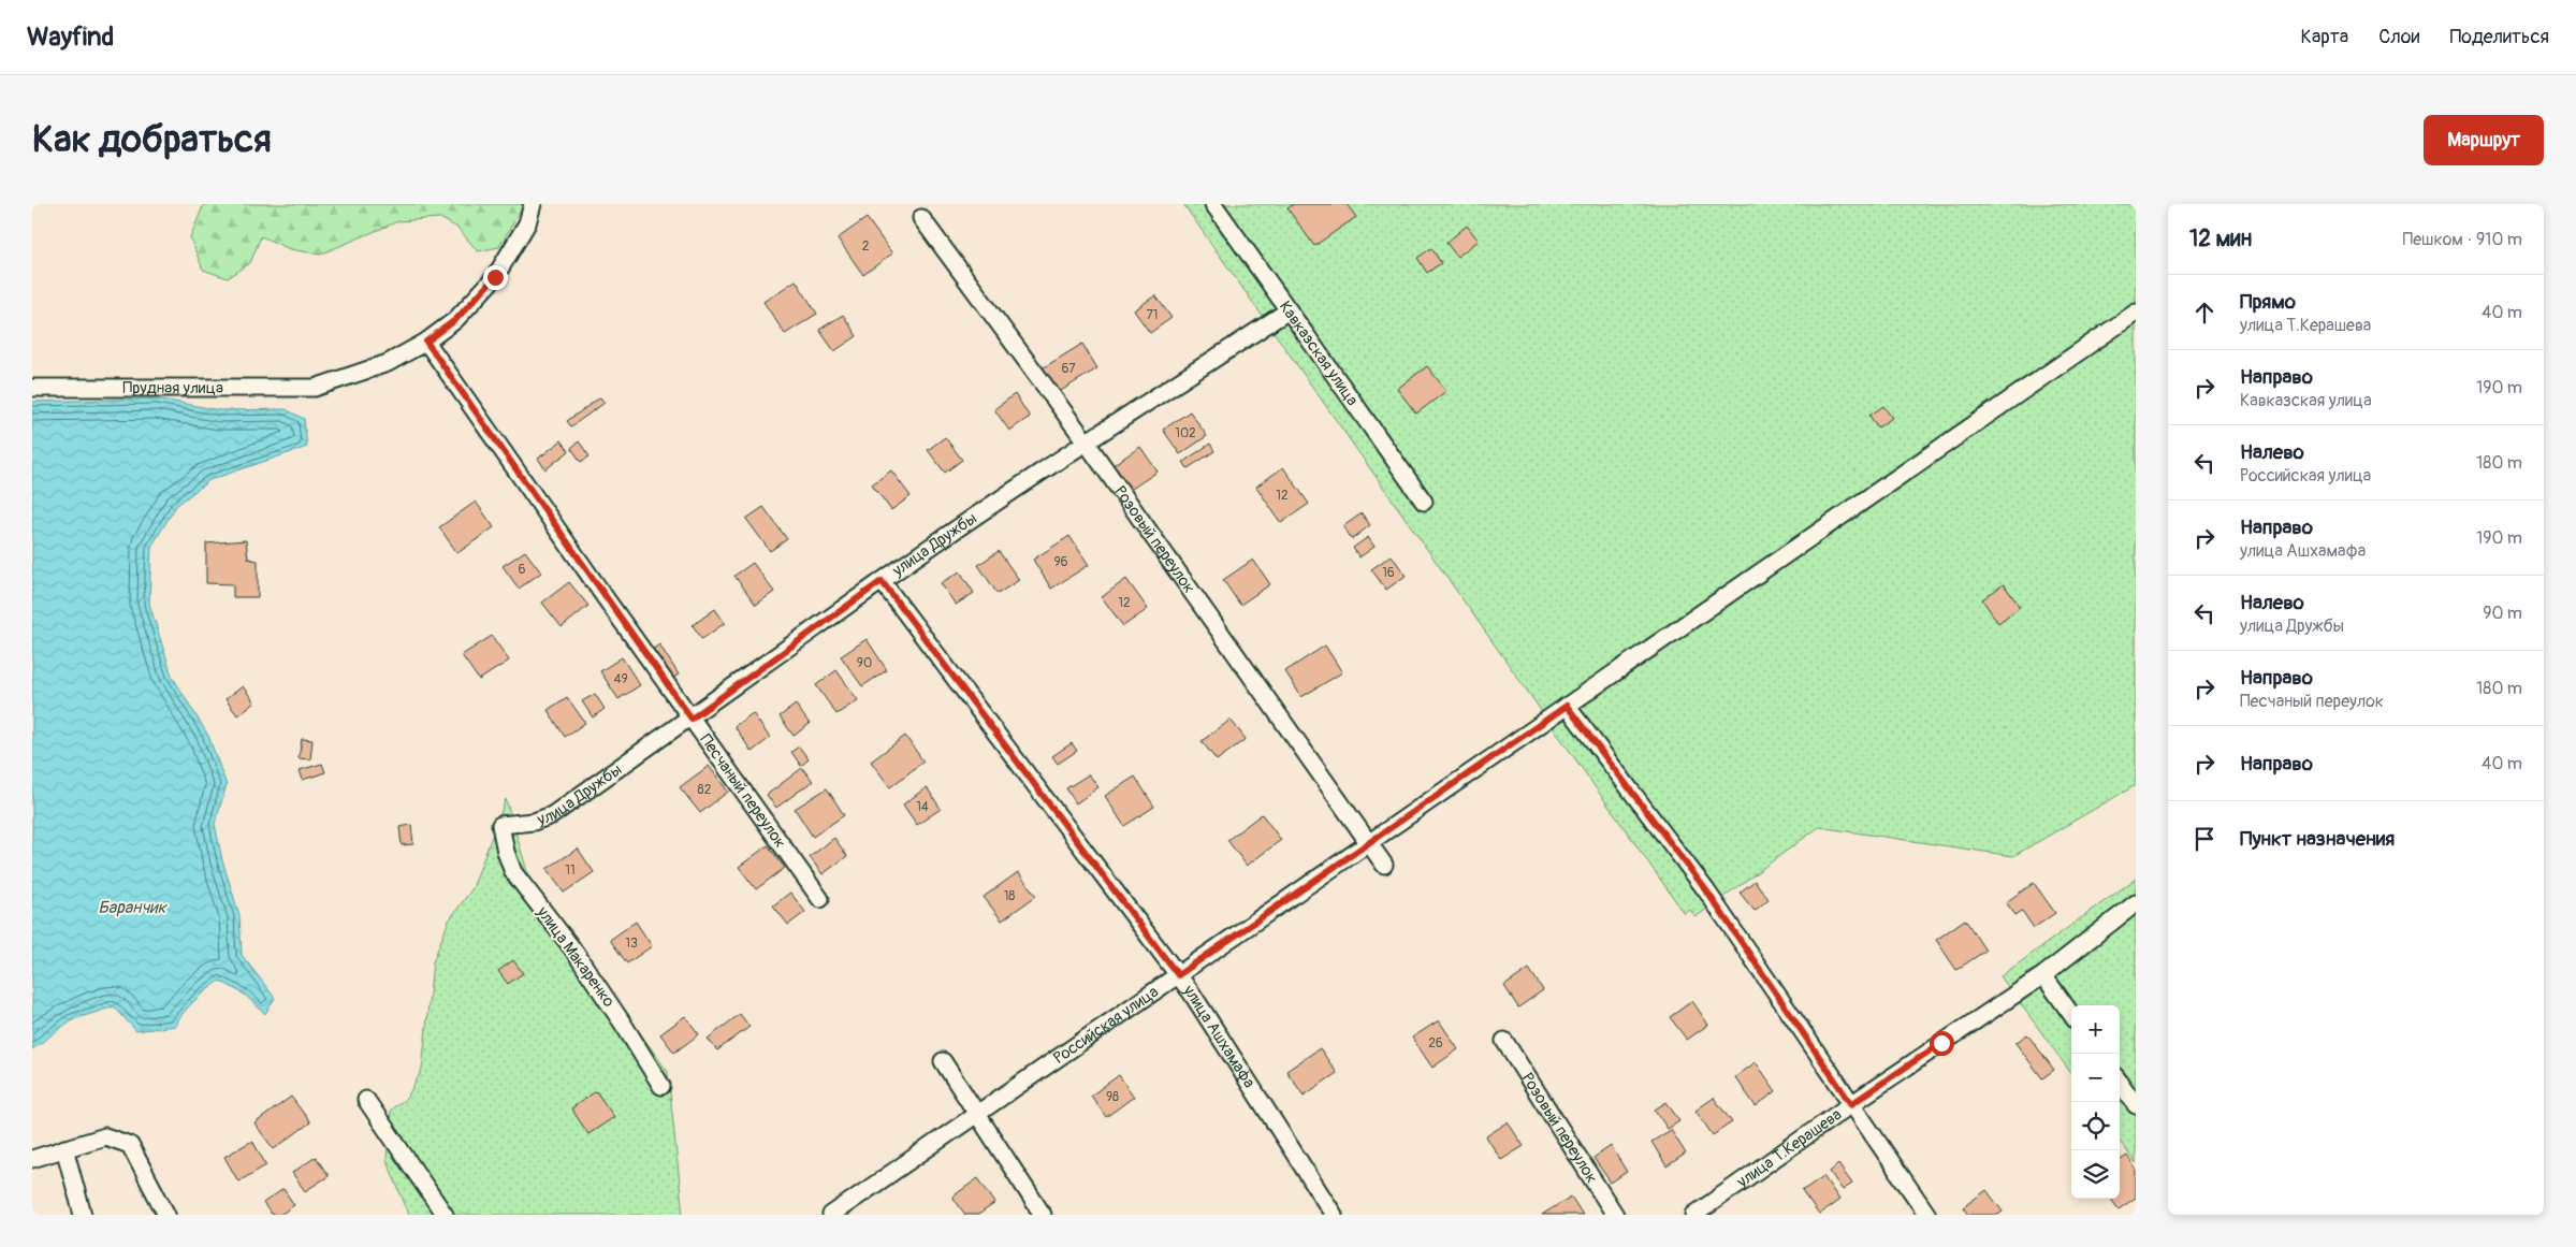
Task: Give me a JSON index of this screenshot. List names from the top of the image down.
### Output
{
  "streets": {
    "street": [
      "Кавказcкая улица",
      "Прудная улица",
      "Розовый переулок",
      "улица Дружбы",
      "Песчаный переулок",
      "улица Макаренко",
      "Российская улица",
      "улица Ашхамафа",
      "улица Т.Керашева"
    ]
  },
  "crossings": [
    ["Кавказcкая улица", "улица Дружбы"],
    ["Прудная улица", "Песчаный переулок"],
    ["Розовый переулок", "улица Дружбы"],
    ["Розовый переулок", "Российская улица"],
    ["улица Дружбы", "Песчаный переулок"],
    ["улица Дружбы", "улица Макаренко"],
    ["улица Дружбы", "улица Ашхамафа"],
    ["Российская улица", "улица Ашхамафа"]
  ],
  "water": ["Баранчик"],
  "house_numbers": [
    "2",
    "71",
    "67",
    "102",
    "12",
    "96",
    "6",
    "16",
    "12",
    "90",
    "49",
    "82",
    "14",
    "11",
    "18",
    "13",
    "26",
    "98"
  ],
  "page": {
    "header": "Wayfind",
    "nav": ["Карта", "Слои", "Поделиться"],
    "buttons": "Маршрут",
    "title": "Как добраться",
    "heading": ["12 мин", "Пешком · 910 m"],
    "list": [
      ["Прямо", "улица Т.Керашева", "40 m"],
      ["Направо", "Кавказcкая улица", "190 m"],
      ["Налево", "Российская улица", "180 m"],
      ["Направо", "улица Ашхамафа", "190 m"],
      ["Налево", "улица Дружбы", "90 m"],
      ["Направо", "Песчаный переулок", "180 m"],
      ["Направо", "40 m"],
      "Пункт назначения"
    ],
    "map_buttons": ["+", "−"]
  }
}
